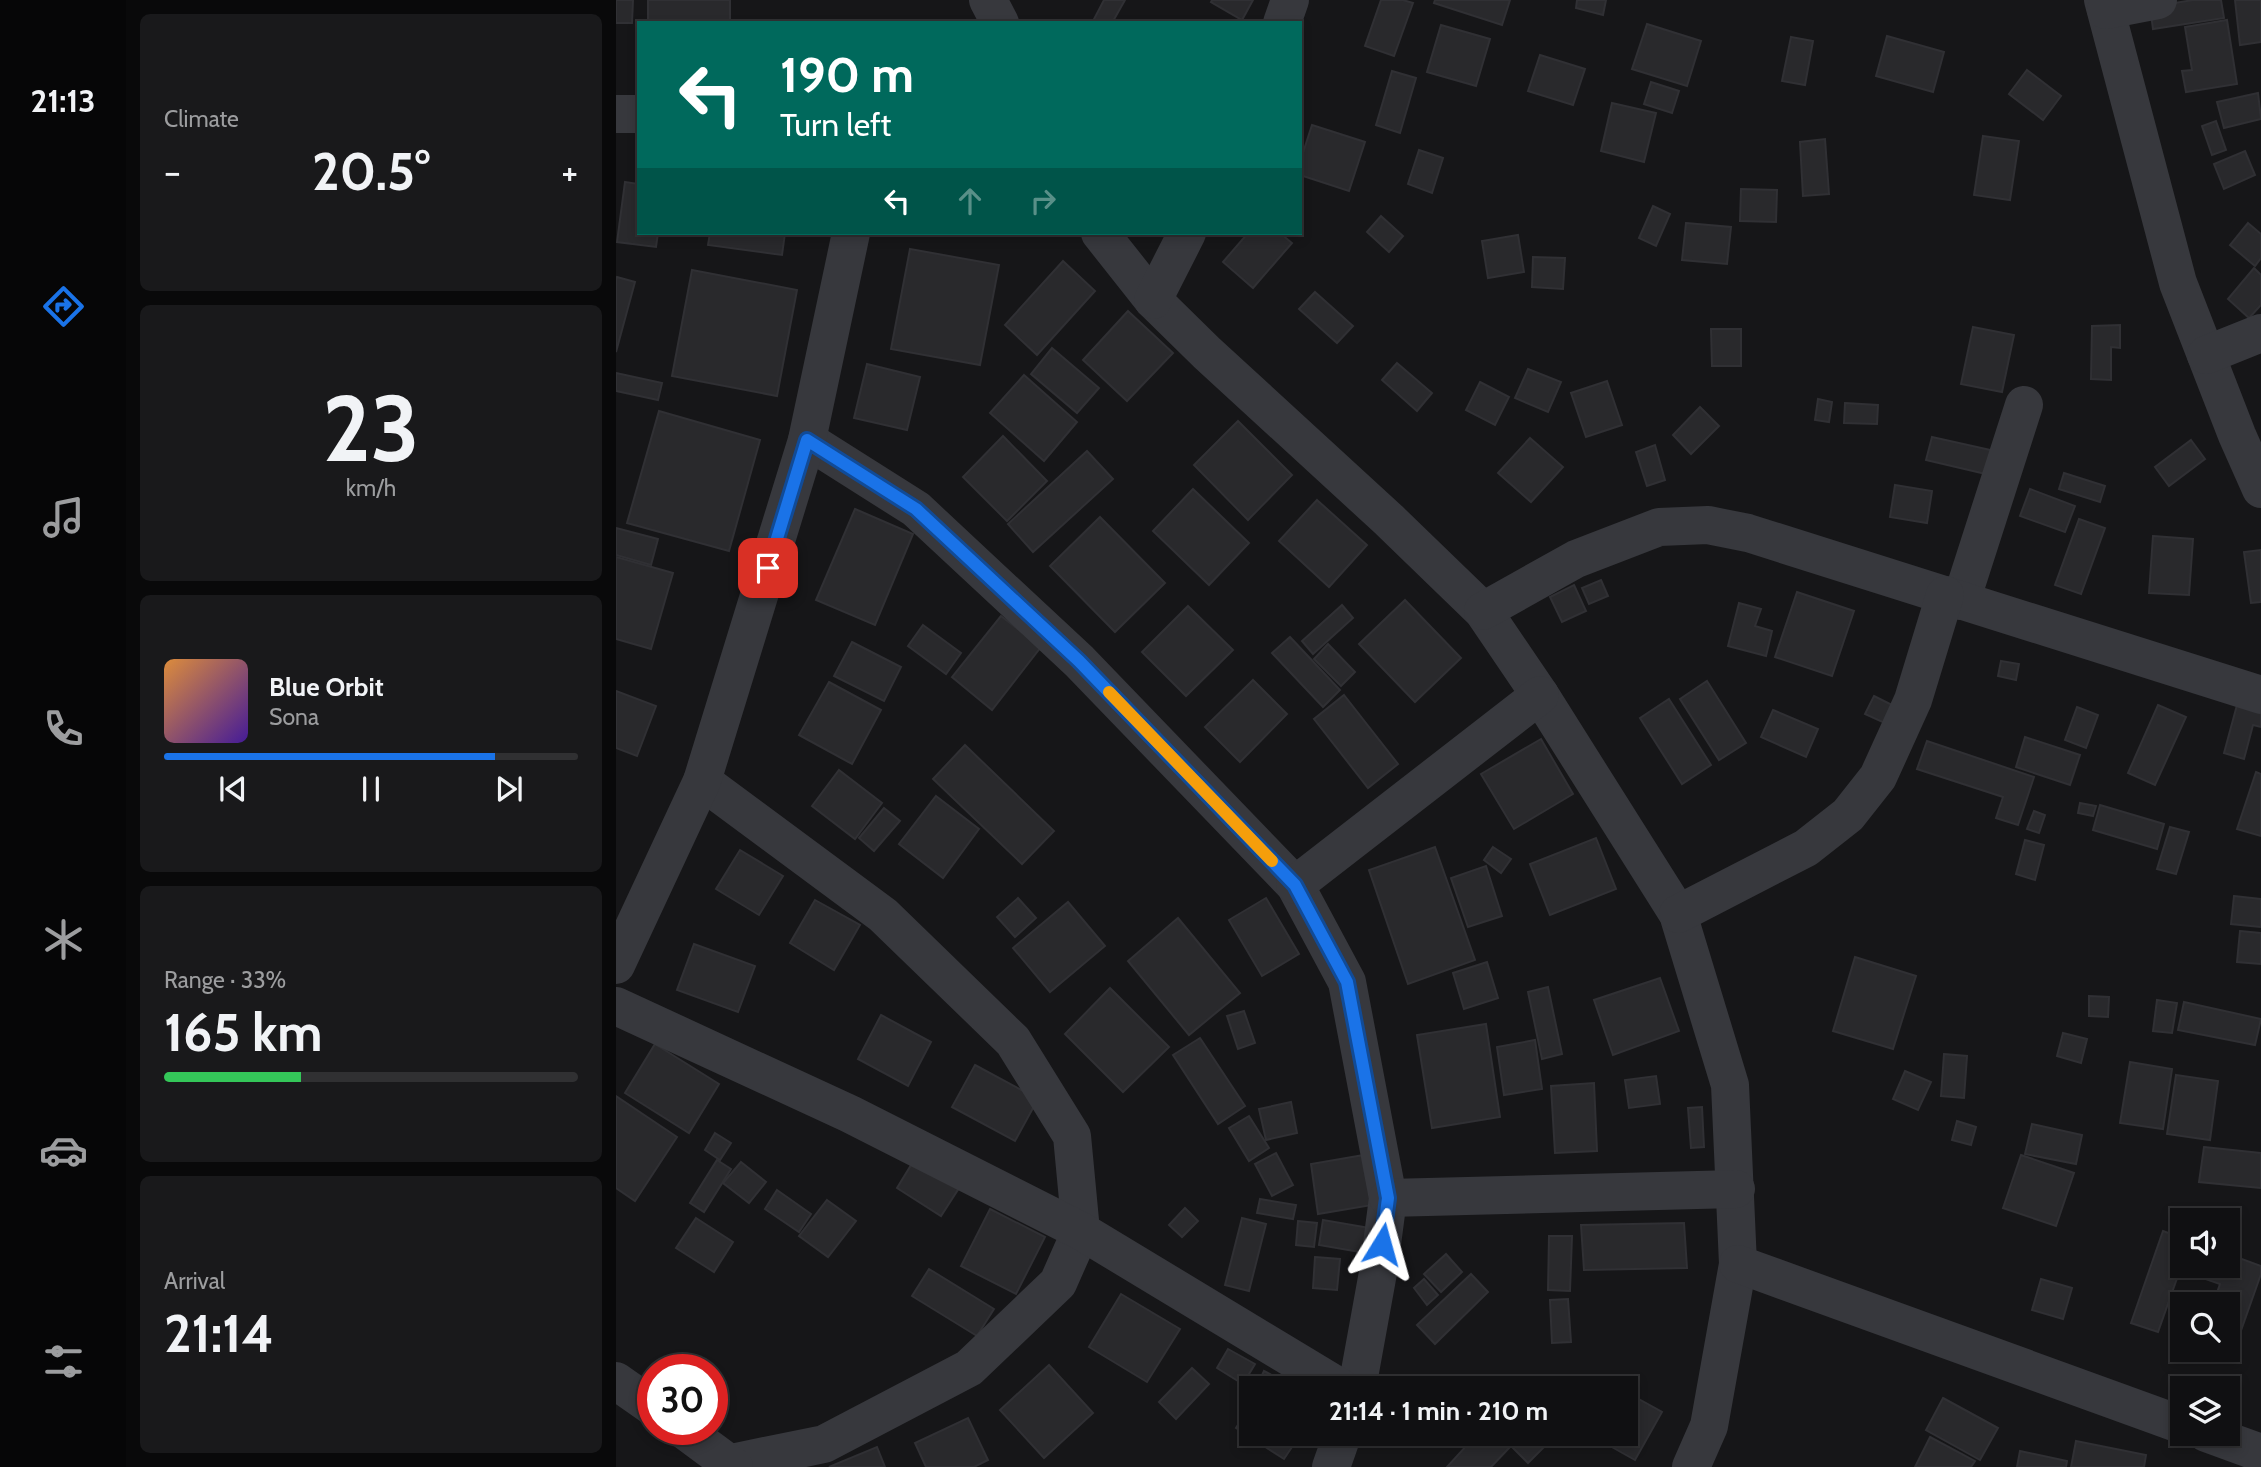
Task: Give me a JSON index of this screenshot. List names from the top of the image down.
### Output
{
  "page": {
    "tabs": "21:13",
    "tile": [
      "Climate",
      ["23", "km/h"],
      ["Range · 33%", "165 km"],
      ["Arrival", "21:14"]
    ],
    "turn": ["190 m", "Turn left"],
    "heat": ["−", "20.5°", "+"],
    "song": ["Blue Orbit", "Sona"],
    "limit": "30",
    "trip": "21:14 · 1 min · 210 m"
  }
}
